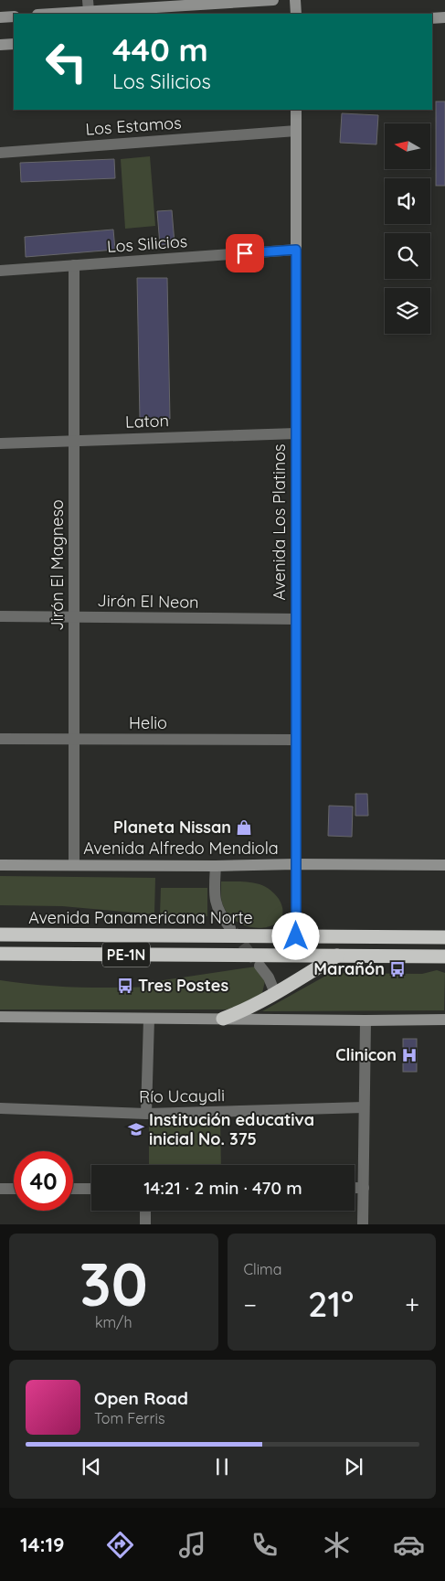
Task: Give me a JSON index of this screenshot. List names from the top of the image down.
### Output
{
  "streets": {
    "highway": ["Avenida Panamericana Norte", "PE-1N"],
    "main road": ["Avenida Los Platinos", "Avenida Alfredo Mendiola"],
    "street": [
      "Los Estamos",
      "Los Silicios",
      "Laton",
      "Jirón El Magneso",
      "Jirón El Neon",
      "Helio",
      "Río Ucayali"
    ]
  },
  "crossings": [
    ["Los Estamos", "Avenida Los Platinos"],
    ["Los Silicios", "Avenida Los Platinos"],
    ["Los Silicios", "Jirón El Magneso"],
    ["Laton", "Avenida Los Platinos"],
    ["Laton", "Jirón El Magneso"],
    ["Avenida Los Platinos", "Jirón El Neon"],
    ["Avenida Los Platinos", "Helio"],
    ["Avenida Los Platinos", "Avenida Alfredo Mendiola"],
    ["Avenida Los Platinos", "Avenida Panamericana Norte"],
    ["Jirón El Magneso", "Jirón El Neon"],
    ["Jirón El Magneso", "Helio"],
    ["Jirón El Magneso", "Avenida Alfredo Mendiola"]
  ],
  "places": {
    "shop": ["Planeta Nissan"],
    "bus stop": ["Marañón", "Tres Postes"],
    "hospital": ["Clinicon"],
    "school or university": ["Institución educativa inicial No. 375"]
  },
  "north": "left",
  "page": {
    "turn": ["440 m", "Los Silicios"],
    "limit": "40",
    "trip": "14:21 · 2 min · 470 m",
    "tile": [
      ["30", "km/h"],
      "Clima"
    ],
    "heat": ["−", "21°", "+"],
    "song": ["Open Road", "Tom Ferris"],
    "tabs": "14:19"
  }
}
